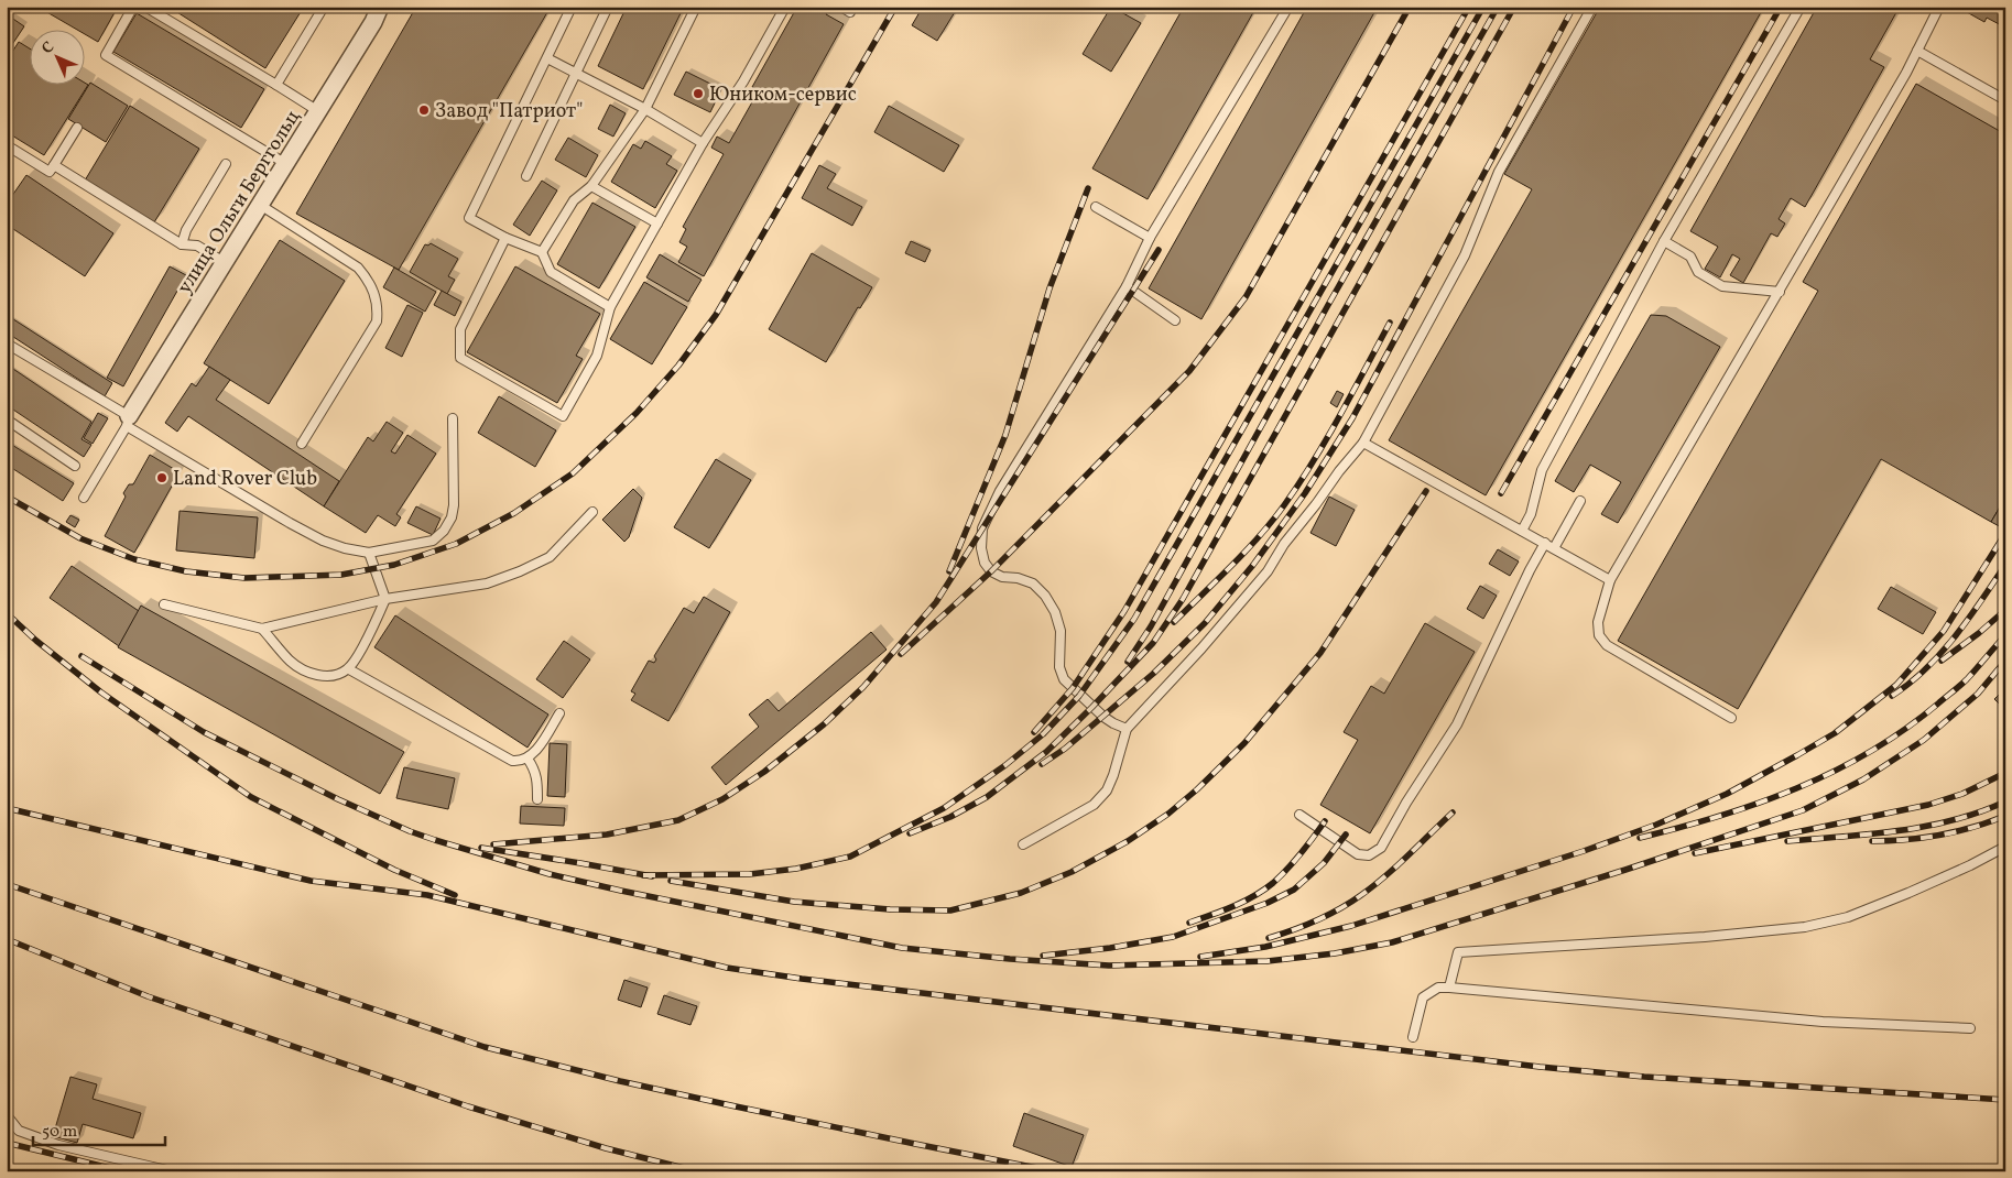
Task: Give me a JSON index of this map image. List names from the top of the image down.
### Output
{
  "streets": {
    "street": ["улица Ольги Берггольц"]
  },
  "places": ["Юником-сервис", "Завод \"Патриот\"", "Land Rover Club"],
  "scale_bar": "50 m",
  "north": "top left"
}
